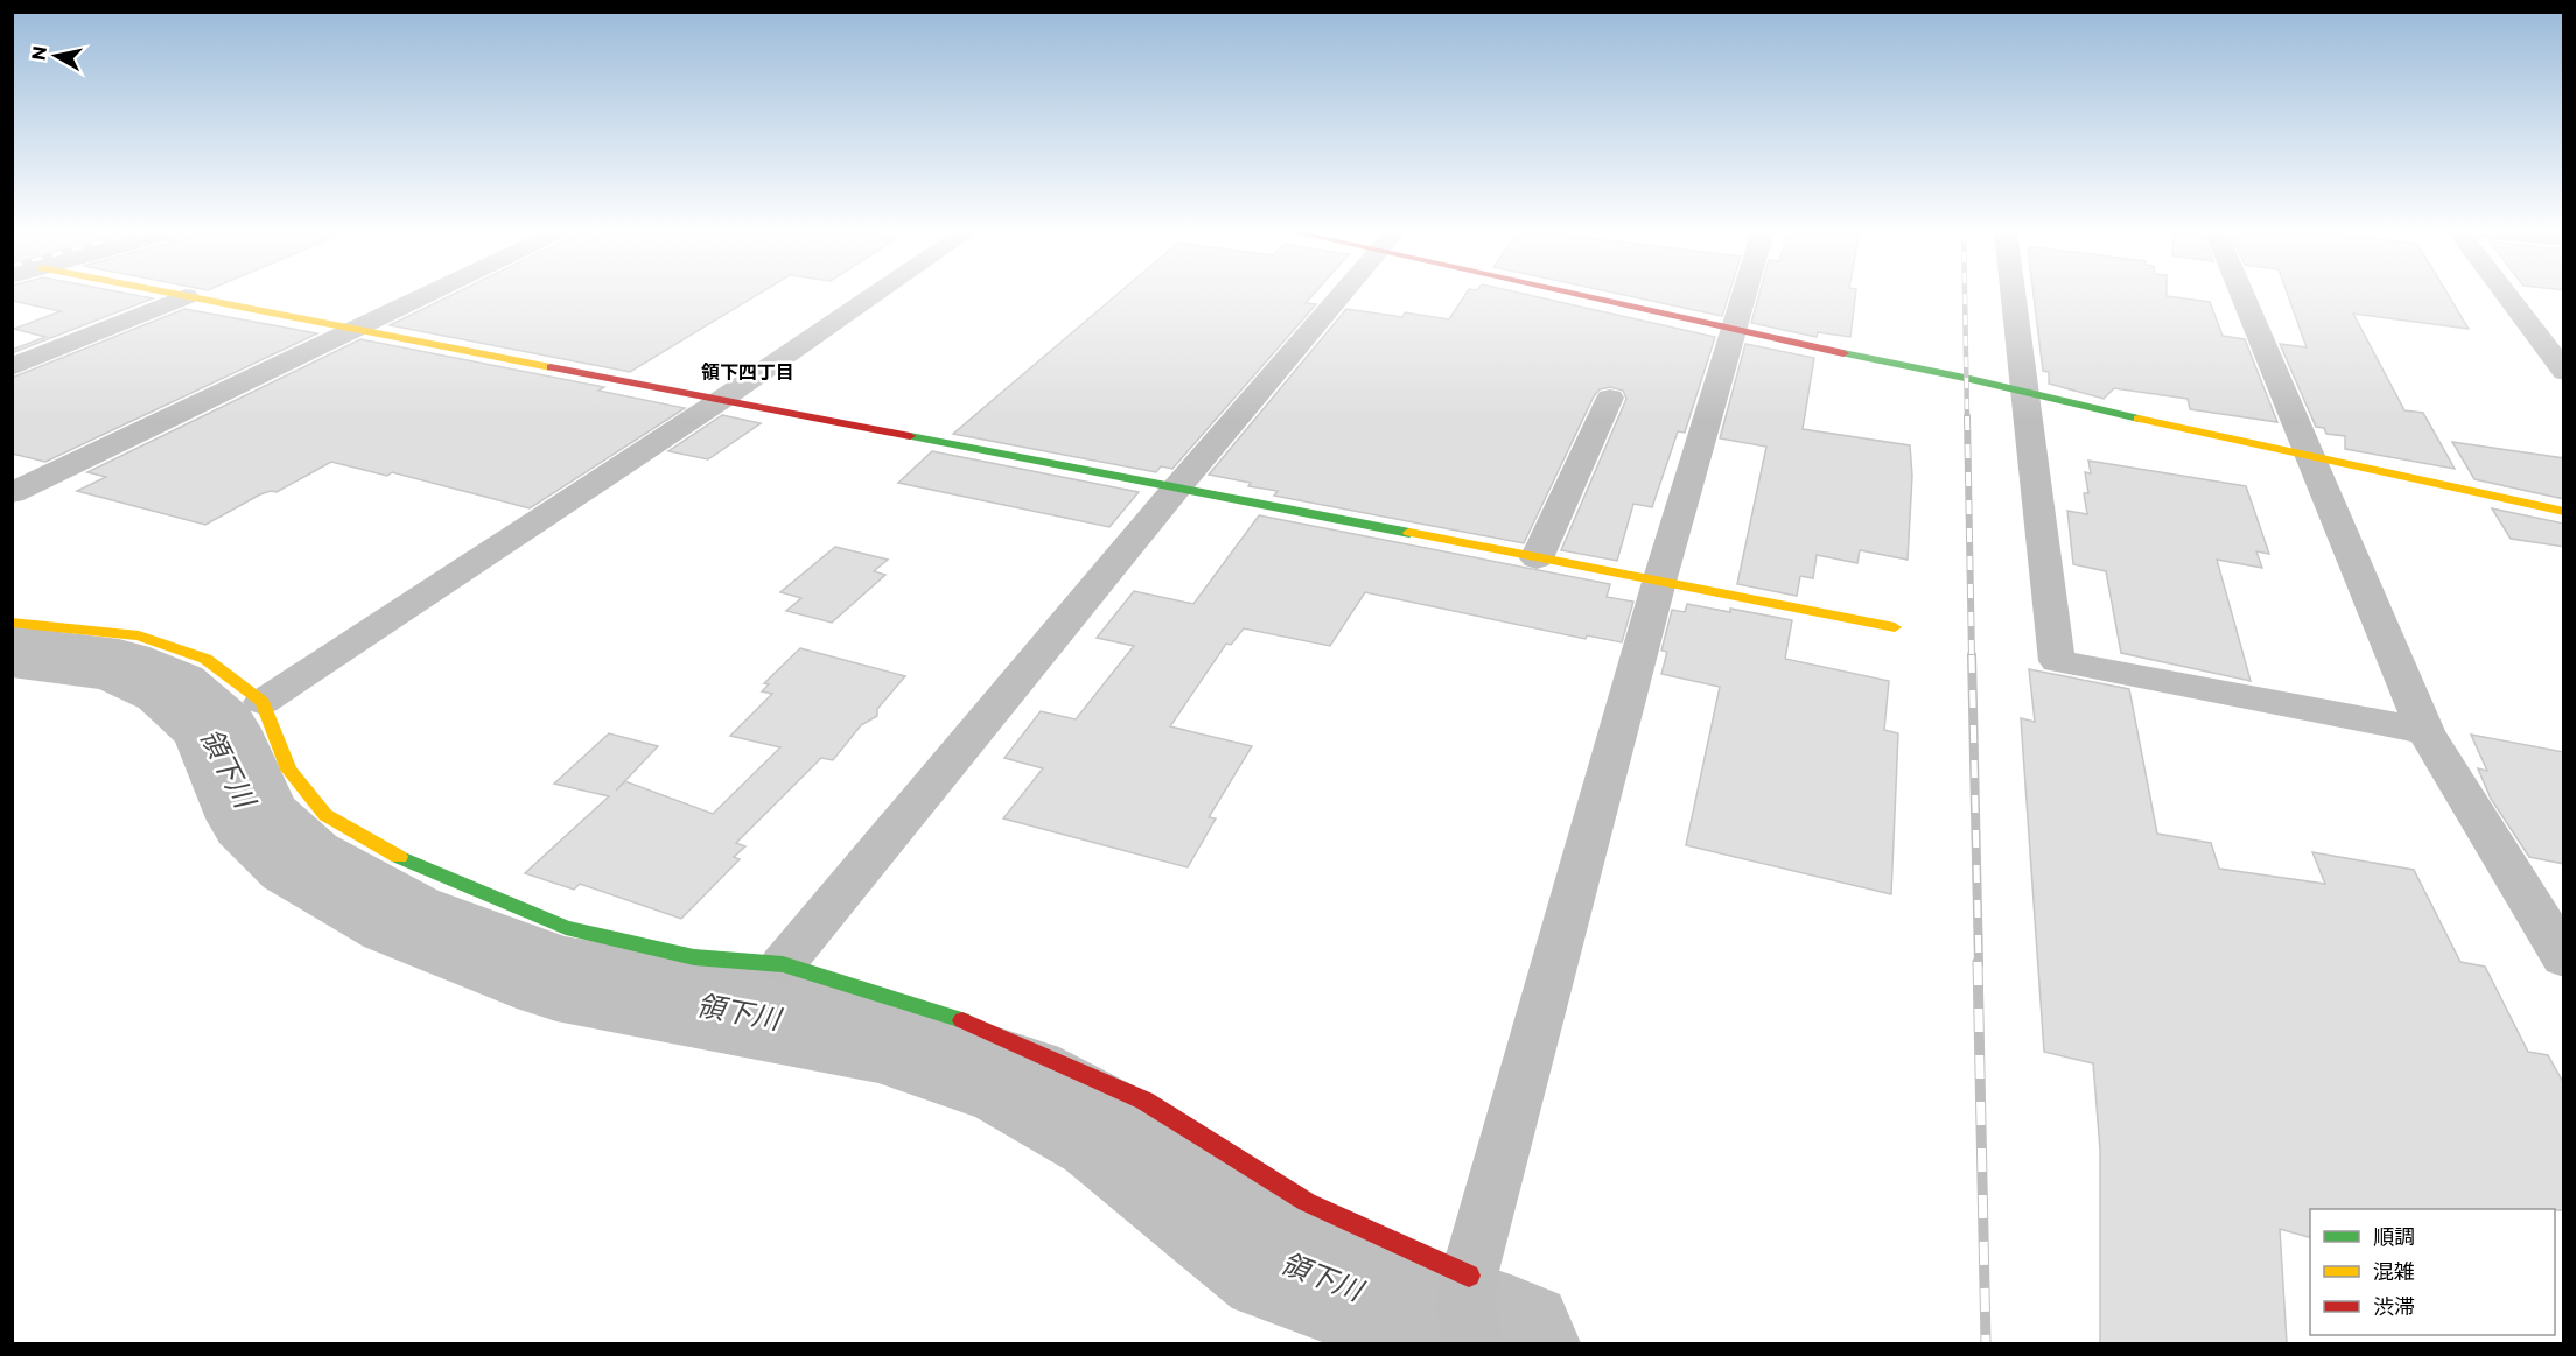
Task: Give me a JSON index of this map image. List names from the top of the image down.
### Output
{
  "districts": ["領下四丁目"],
  "water": ["領下川"],
  "legend": ["順調", "混雑", "渋滞"],
  "north": "left"
}
